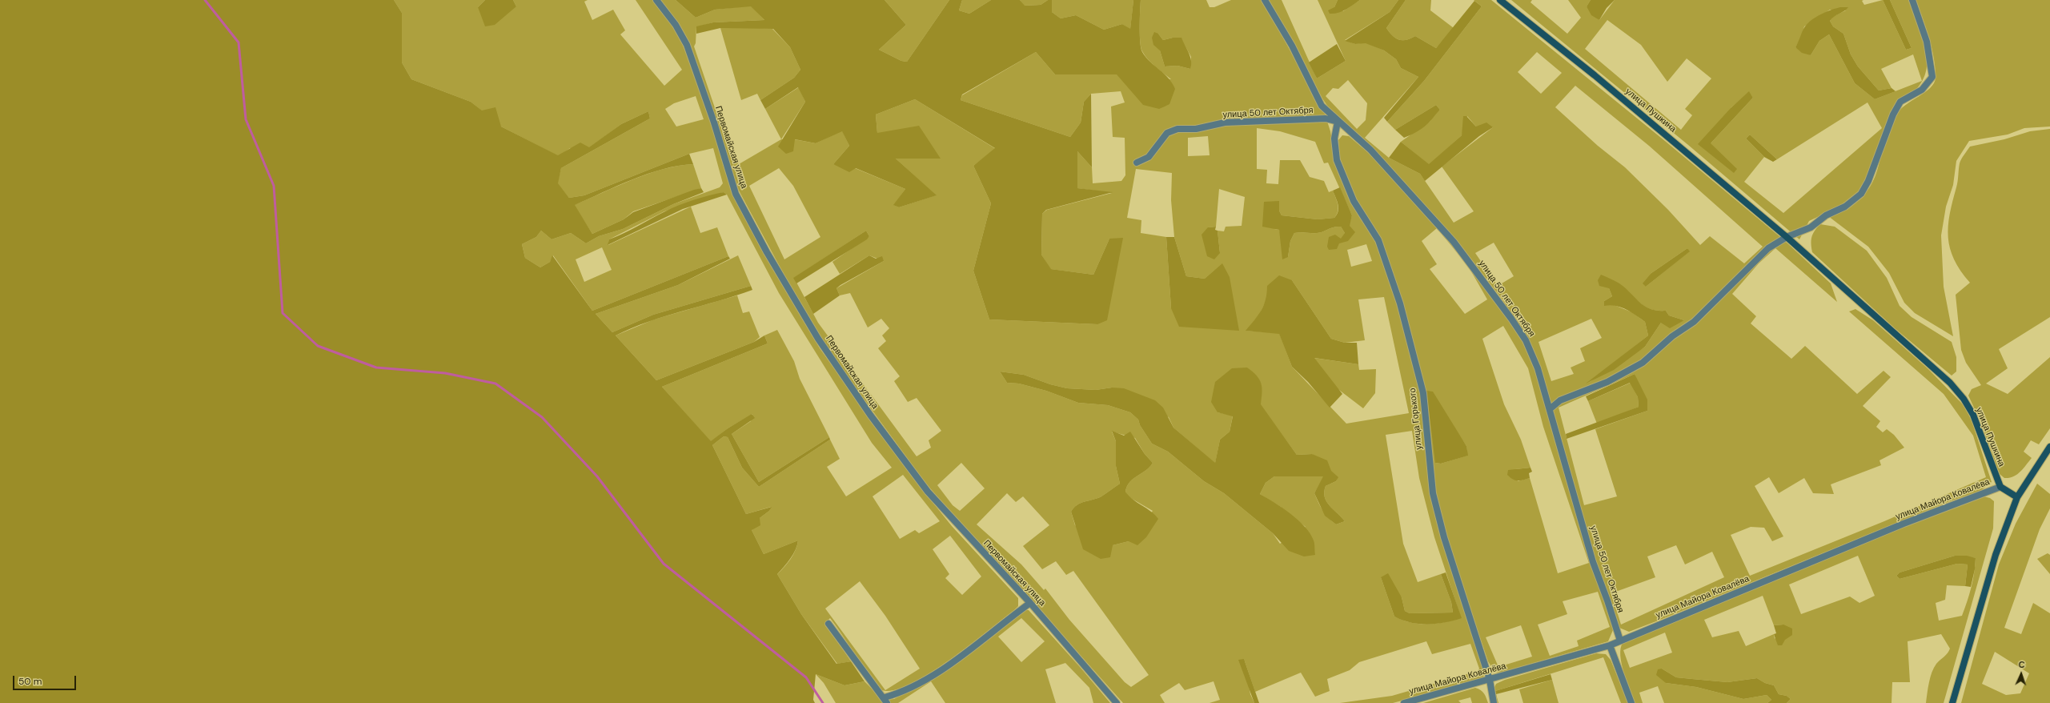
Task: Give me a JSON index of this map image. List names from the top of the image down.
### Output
{
  "streets": {
    "street": [
      "улица Пушкина",
      "улица 50 лет Октября",
      "Первомайская улица",
      "улица Горького",
      "улица Майора Ковалёва"
    ]
  },
  "crossings": [
    ["улица Пушкина", "улица Майора Ковалёва"],
    ["улица 50 лет Октября", "улица Горького"],
    ["улица 50 лет Октября", "улица Майора Ковалёва"],
    ["улица Горького", "улица Майора Ковалёва"]
  ],
  "scale_bar": "50 m",
  "north": "top"
}
